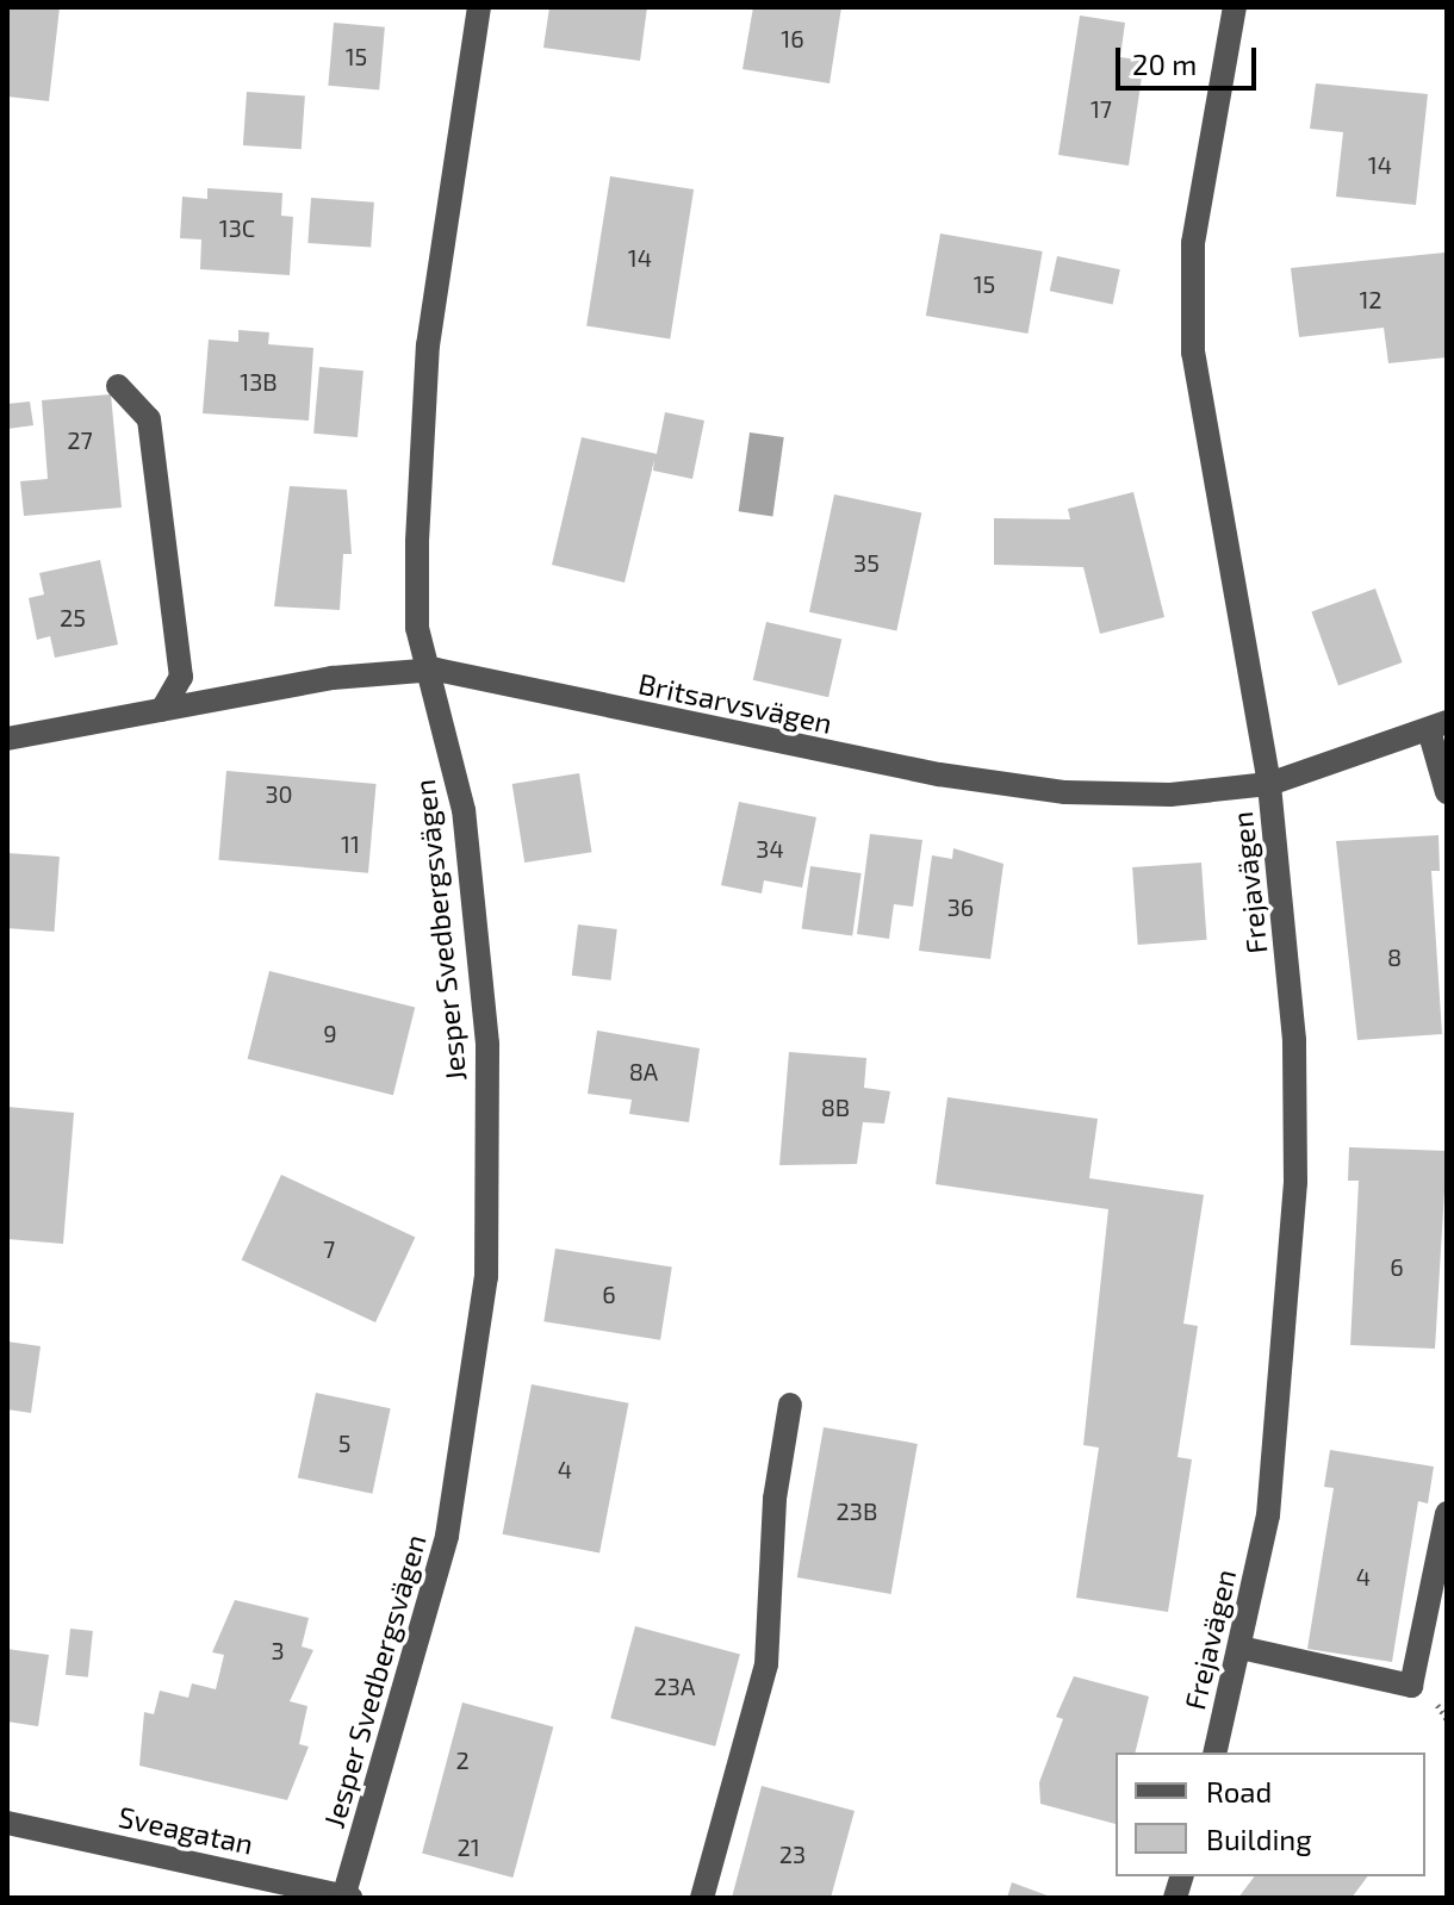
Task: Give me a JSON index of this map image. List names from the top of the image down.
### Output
{
  "streets": {
    "street": [
      "Britsarvsvägen",
      "Frejavägen",
      "Jesper Svedbergsvägen",
      "Sveagatan"
    ]
  },
  "crossings": [
    ["Britsarvsvägen", "Frejavägen"],
    ["Britsarvsvägen", "Jesper Svedbergsvägen"],
    ["Jesper Svedbergsvägen", "Sveagatan"]
  ],
  "house_numbers": [
    "16",
    "15",
    "17",
    "14",
    "13C",
    "14",
    "15",
    "12",
    "13B",
    "27",
    "35",
    "25",
    "30",
    "11",
    "34",
    "36",
    "8",
    "9",
    "8A",
    "8B",
    "7",
    "6",
    "6",
    "5",
    "4",
    "23B",
    "4",
    "3",
    "23A",
    "2",
    "21",
    "23"
  ],
  "legend": ["Road", "Building"],
  "scale_bar": "20 m"
}
